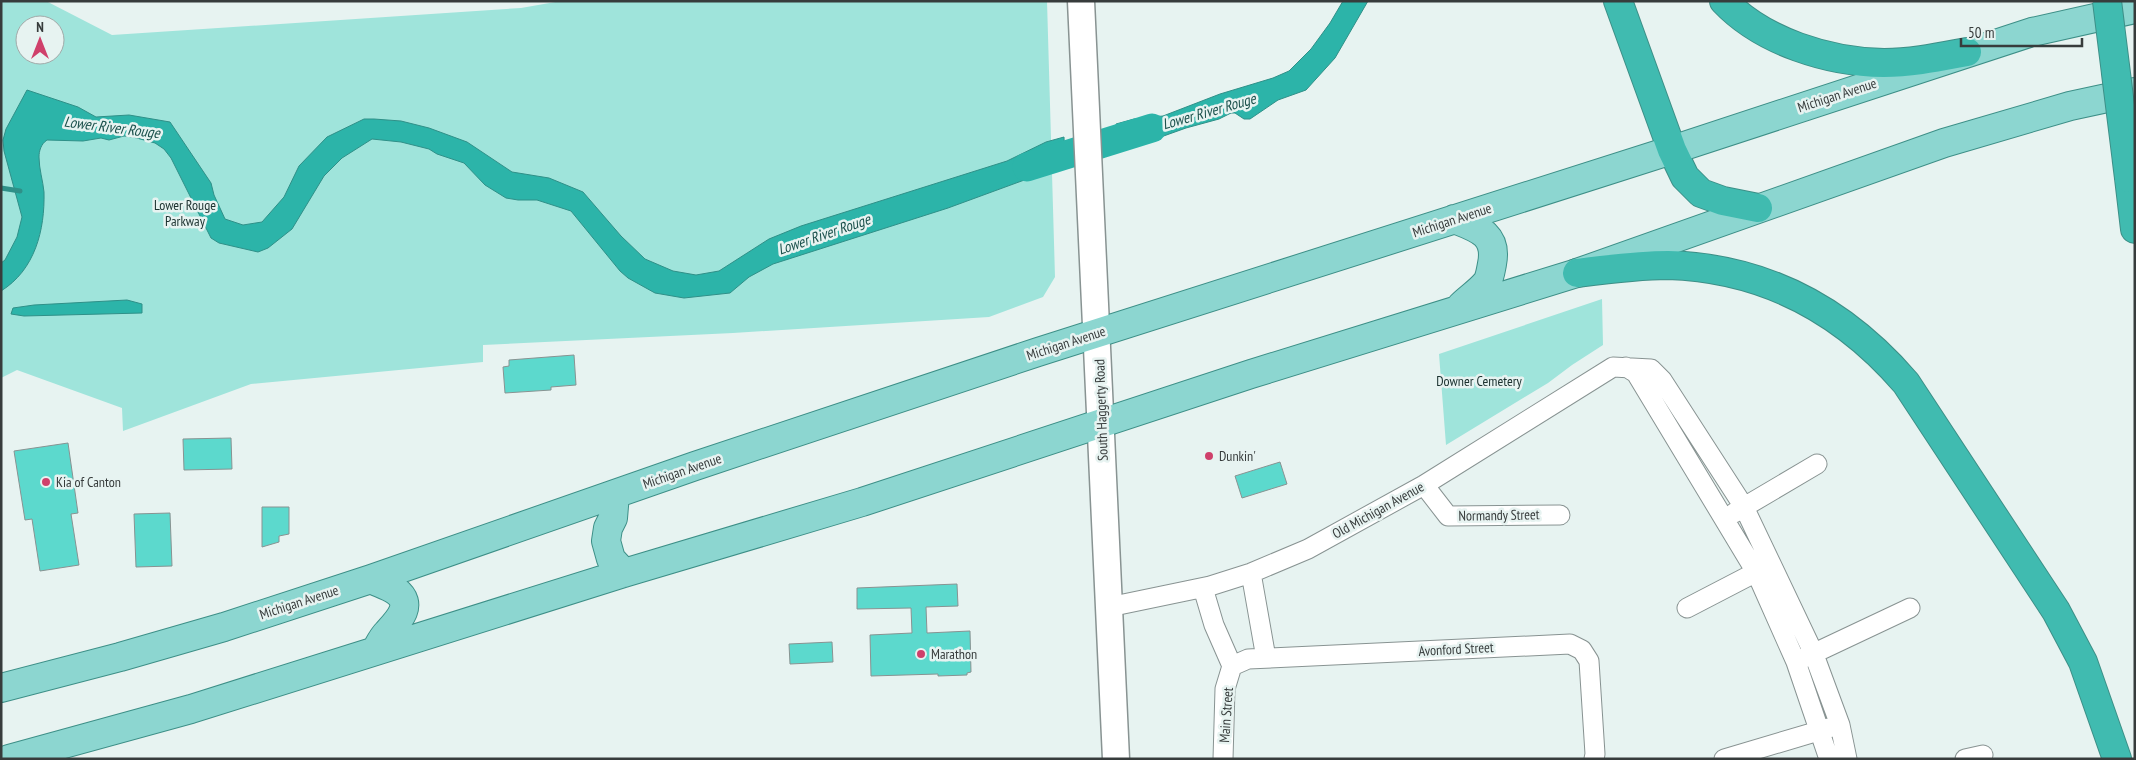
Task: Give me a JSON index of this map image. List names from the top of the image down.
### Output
{
  "streets": {
    "main road": ["Michigan Avenue", "South Haggerty Road"],
    "street": [
      "Old Michigan Avenue",
      "Normandy Street",
      "Avonford Street",
      "Main Street"
    ]
  },
  "crossings": [
    ["Michigan Avenue", "South Haggerty Road"],
    ["South Haggerty Road", "Old Michigan Avenue"],
    ["Old Michigan Avenue", "Normandy Street"],
    ["Avonford Street", "Main Street"]
  ],
  "water": ["Lower River Rouge"],
  "parks": ["Lower Rouge Parkway", "Downer Cemetery"],
  "places": ["Dunkin'", "Kia of Canton", "Marathon"],
  "scale_bar": "50 m",
  "north": "top"
}
